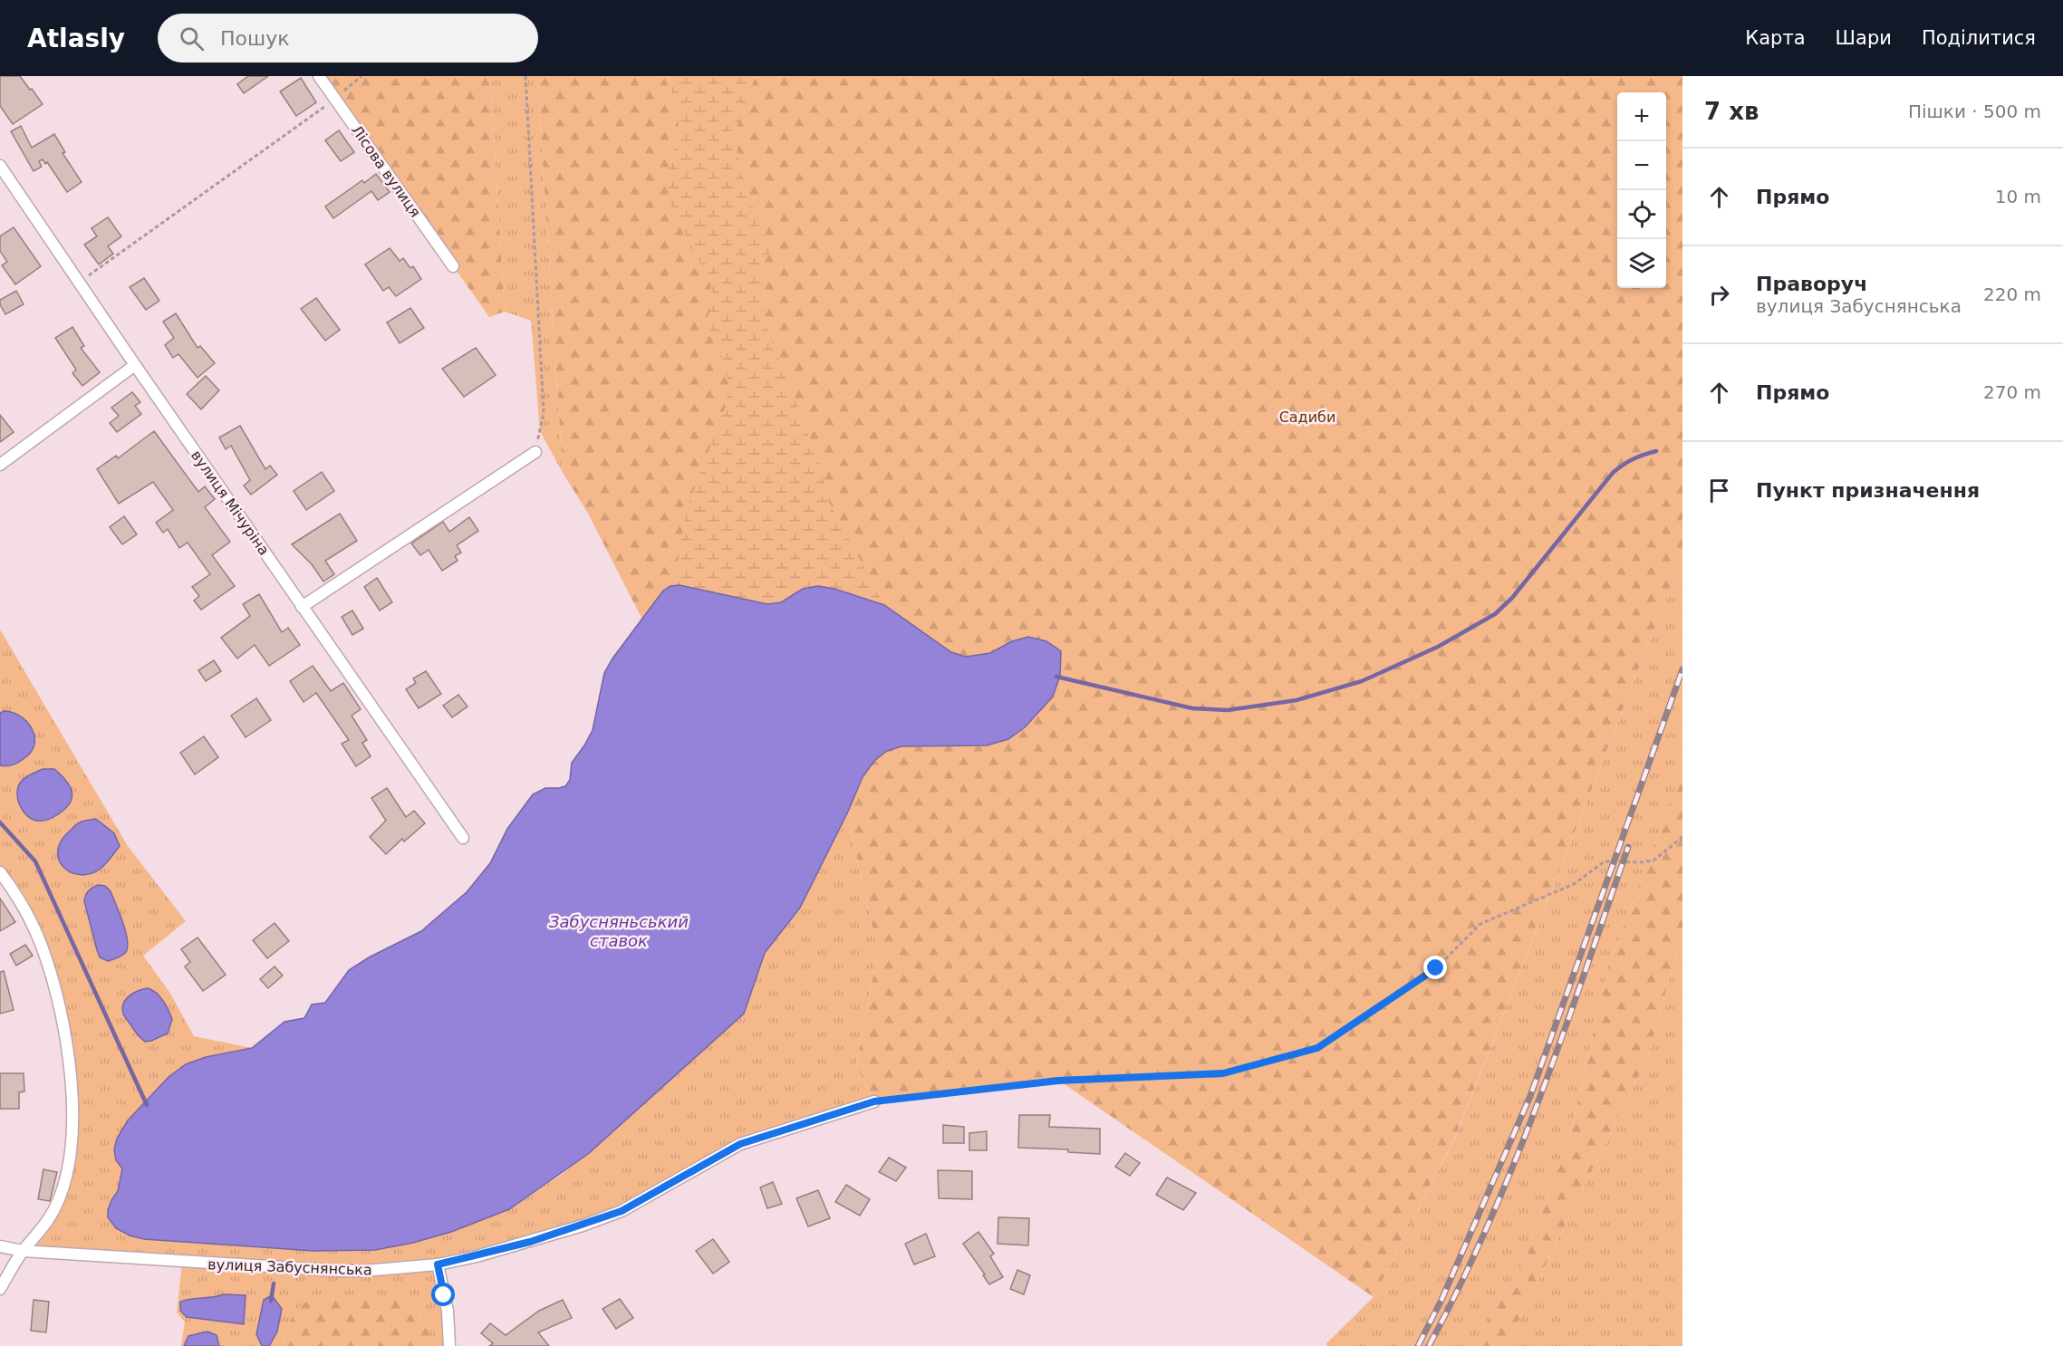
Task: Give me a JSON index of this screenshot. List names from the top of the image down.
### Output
{
  "streets": {
    "street": ["Лісова вулиця", "вулиця Мічуріна", "вулиця Забуснянська"]
  },
  "water": ["Забусняньський ставок"],
  "parks": ["Садиби"],
  "page": {
    "header": "Atlasly",
    "search": "Пошук",
    "nav": ["Карта", "Шари", "Поділитися"],
    "heading": ["7 хв", "Пішки · 500 m"],
    "map_buttons": ["+", "−"],
    "list": [
      ["Прямо", "10 m"],
      ["Праворуч", "вулиця Забуснянська", "220 m"],
      ["Прямо", "270 m"],
      "Пункт призначення"
    ]
  }
}
